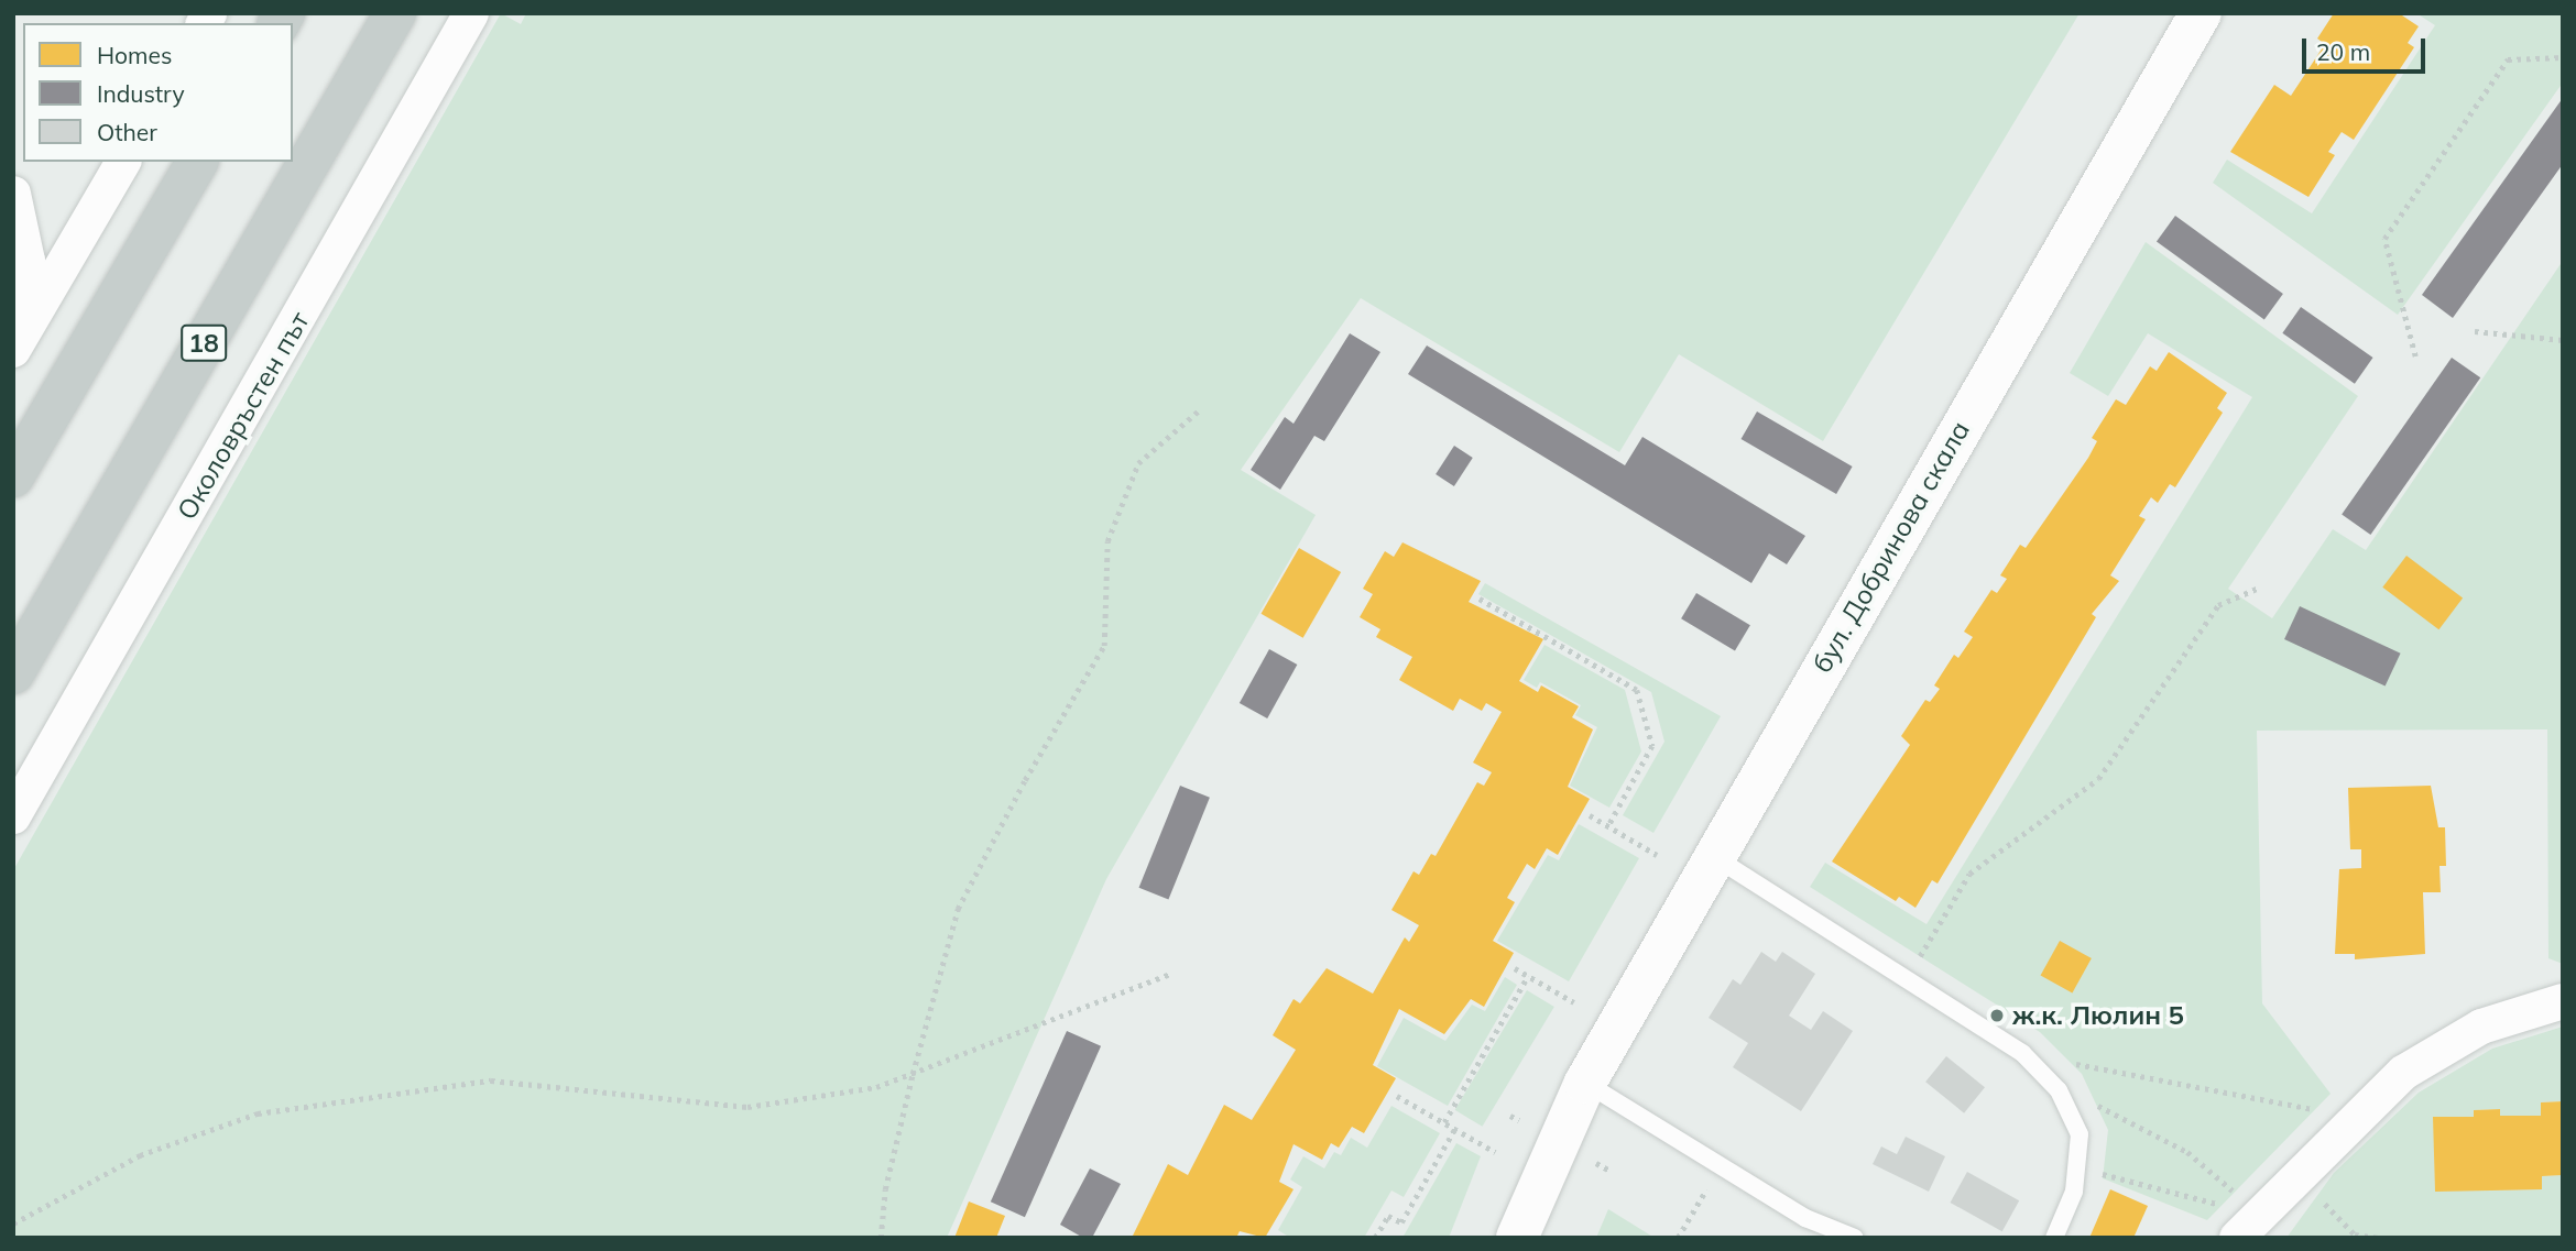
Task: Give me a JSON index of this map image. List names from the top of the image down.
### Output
{
  "streets": {
    "highway": ["18"],
    "main road": ["бул. Добринова скала"],
    "street": ["Околовръстен път"]
  },
  "places": ["ж.к. Люлин 5"],
  "legend": ["Homes", "Industry", "Other"],
  "scale_bar": "20 m"
}
